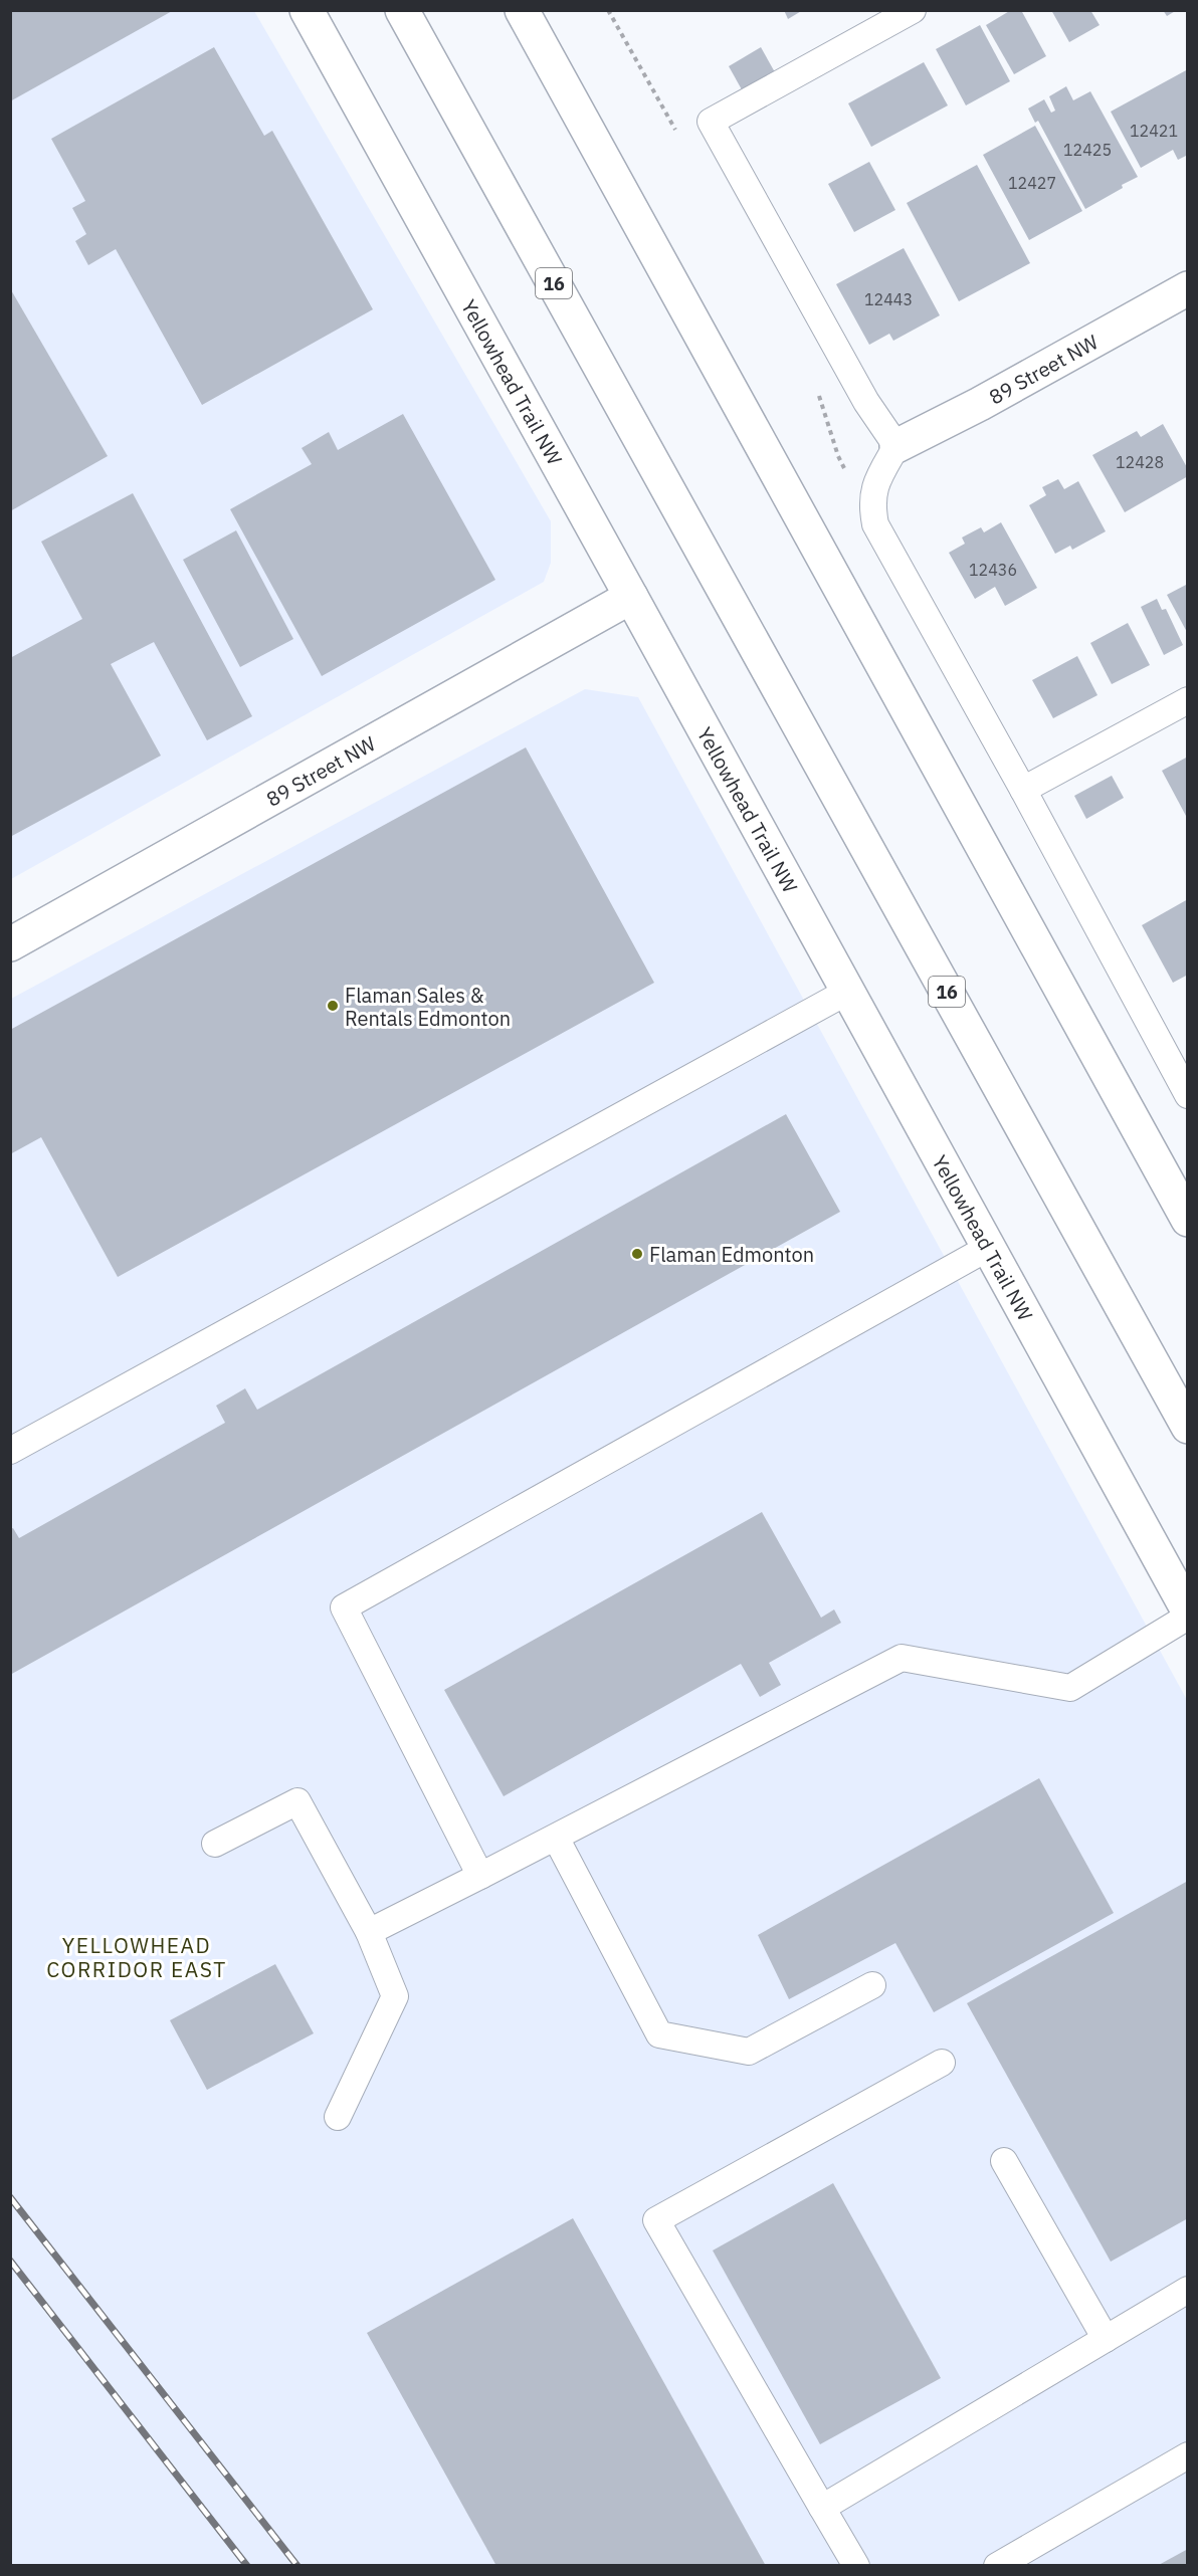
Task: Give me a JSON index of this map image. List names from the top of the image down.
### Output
{
  "streets": {
    "main road": ["16", "89 Street NW", "Yellowhead Trail NW"]
  },
  "crossings": [
    ["89 Street NW", "Yellowhead Trail NW"]
  ],
  "districts": ["YELLOWHEAD CORRIDOR EAST"],
  "places": ["Flaman Sales & Rentals Edmonton", "Flaman Edmonton"],
  "house_numbers": [
    "12421",
    "12425",
    "12427",
    "12443",
    "12428",
    "12436"
  ]
}
